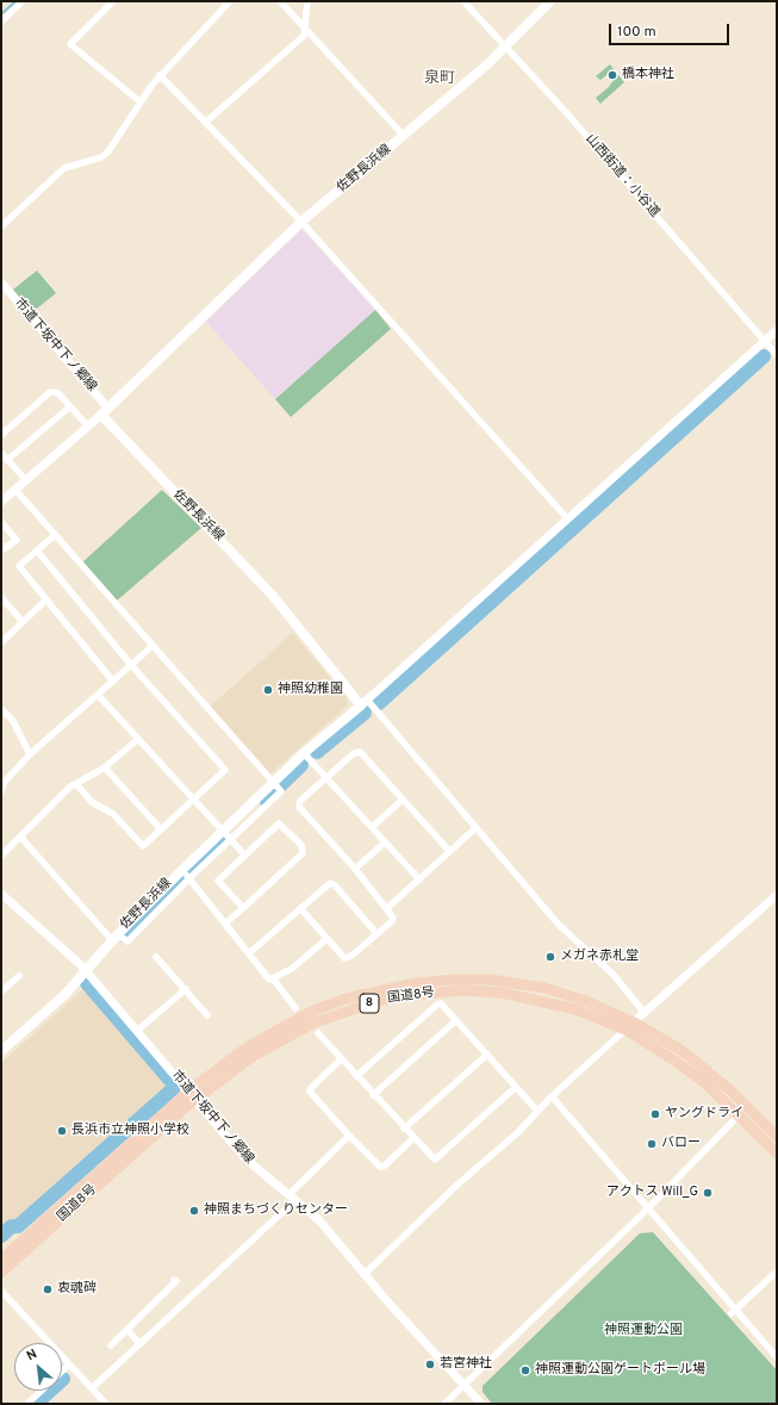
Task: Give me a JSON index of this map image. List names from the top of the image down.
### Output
{
  "streets": {
    "highway": ["国道8号", "8"],
    "main road": ["佐野長浜線"],
    "street": ["山西街道：小谷道", "市道下坂中下ノ郷線"]
  },
  "crossings": [
    ["佐野長浜線", "山西街道：小谷道"],
    ["佐野長浜線", "市道下坂中下ノ郷線"],
    ["市道下坂中下ノ郷線", "国道8号"]
  ],
  "districts": ["泉町"],
  "parks": ["神照運動公園"],
  "places": [
    "橋本神社",
    "神照幼稚園",
    "メガネ赤札堂",
    "ヤングドライ",
    "長浜市立神照小学校",
    "バロー",
    "アクトス Will_G",
    "神照まちづくりセンター",
    "衷魂碑",
    "若宮神社",
    "神照運動公園ゲートボール場"
  ],
  "scale_bar": "100 m",
  "north": "top left"
}
